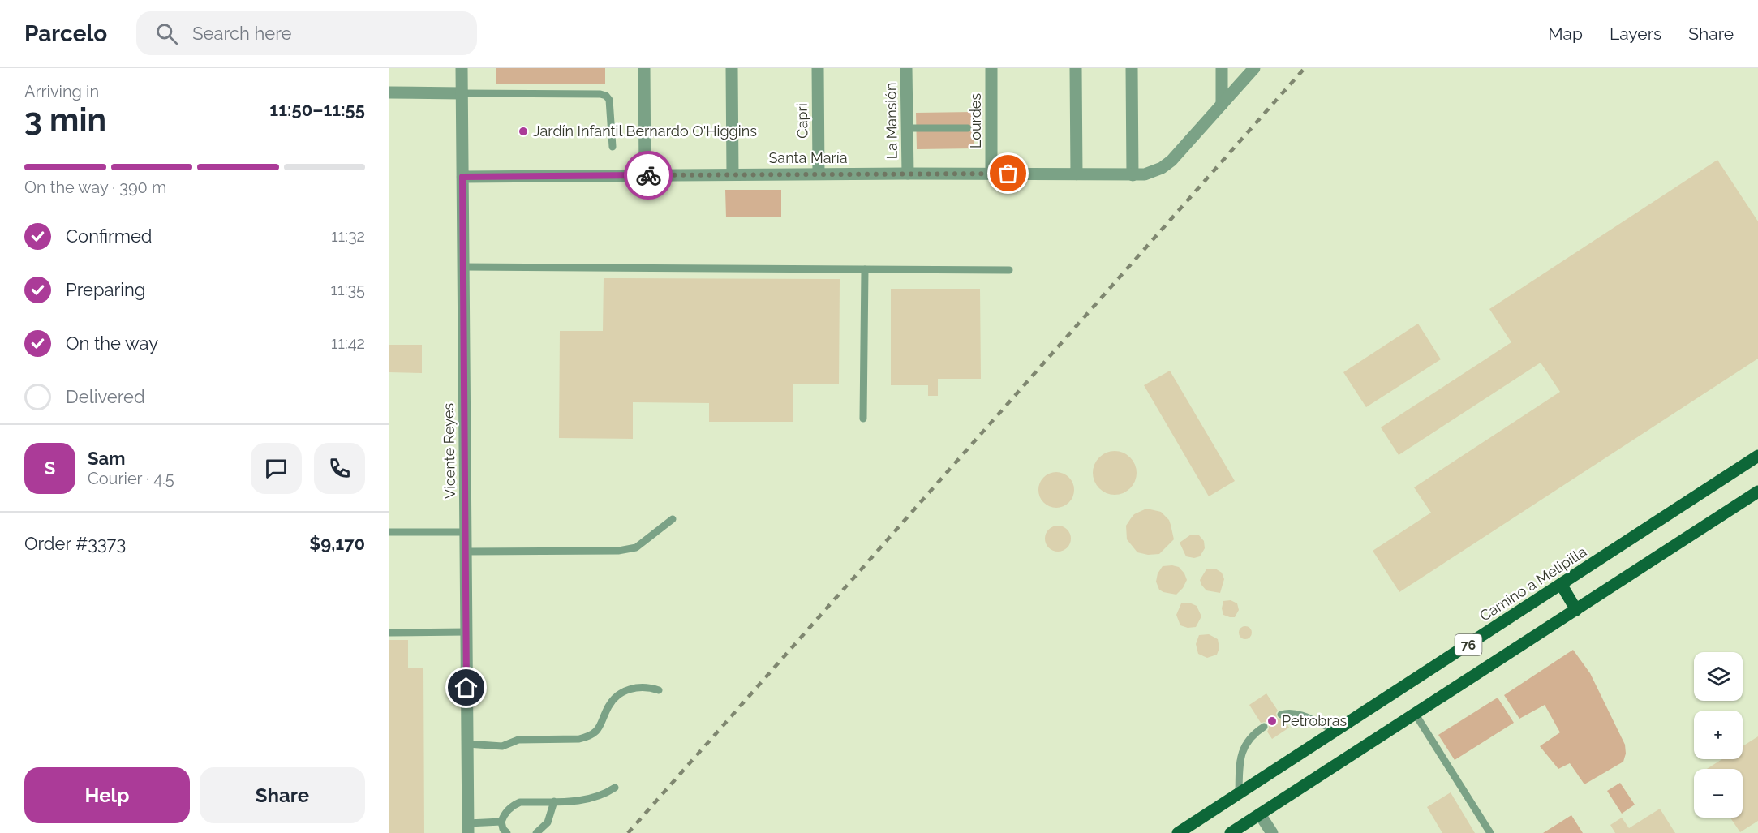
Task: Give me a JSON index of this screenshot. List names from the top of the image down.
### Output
{
  "streets": {
    "main road": ["Camino a Melipilla", "76"],
    "street": [
      "Capri",
      "La Mansión",
      "Lourdes",
      "Santa María",
      "Vicente Reyes"
    ]
  },
  "crossings": [
    ["Capri", "Santa María"],
    ["La Mansión", "Santa María"],
    ["Lourdes", "Santa María"],
    ["Santa María", "Vicente Reyes"]
  ],
  "places": ["Jardín Infantil Bernardo O'Higgins", "Petrobras"],
  "page": {
    "header": "Parcelo",
    "search": "Search here",
    "nav": ["Map", "Layers", "Share"],
    "heading": ["3 min", "Arriving in", "11:50–11:55"],
    "panel": [
      "Sam",
      "Courier · 4.5",
      "Order #3373",
      "$9,170"
    ],
    "bar": "On the way · 390 m",
    "list": [
      ["Confirmed", "11:32"],
      ["Preparing", "11:35"],
      ["On the way", "11:42"],
      "Delivered"
    ],
    "round": "S",
    "map_buttons": ["+", "−"],
    "buttons": ["Help", "Share"]
  }
}
